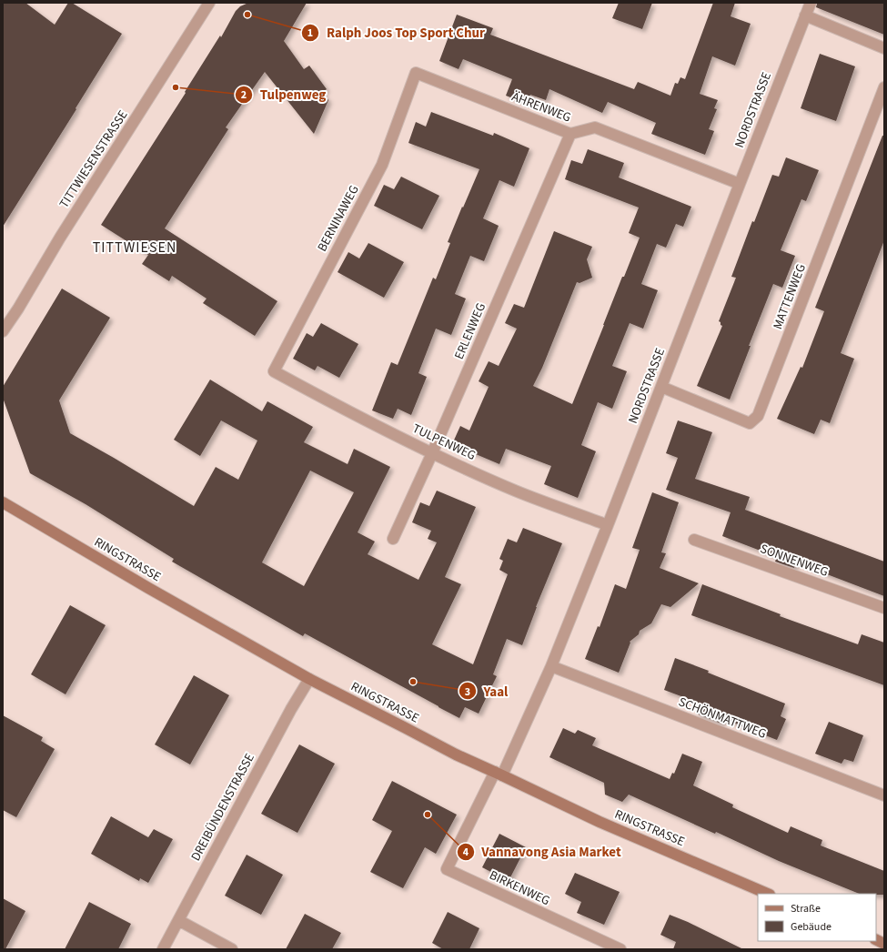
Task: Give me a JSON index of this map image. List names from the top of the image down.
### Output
{
  "streets": {
    "main road": ["RINGSTRASSE"],
    "street": [
      "ÄHRENWEG",
      "NORDSTRASSE",
      "TITTWIESENSTRASSE",
      "BERNINAWEG",
      "MATTENWEG",
      "ERLENWEG",
      "TULPENWEG",
      "SONNENWEG",
      "SCHÖNMATTWEG",
      "DREIBÜNDENSTRASSE",
      "BIRKENWEG"
    ]
  },
  "crossings": [
    ["ÄHRENWEG", "NORDSTRASSE"],
    ["ÄHRENWEG", "BERNINAWEG"],
    ["ÄHRENWEG", "ERLENWEG"],
    ["NORDSTRASSE", "MATTENWEG"],
    ["NORDSTRASSE", "TULPENWEG"],
    ["NORDSTRASSE", "RINGSTRASSE"],
    ["NORDSTRASSE", "SCHÖNMATTWEG"],
    ["NORDSTRASSE", "BIRKENWEG"],
    ["BERNINAWEG", "TULPENWEG"],
    ["ERLENWEG", "TULPENWEG"],
    ["RINGSTRASSE", "DREIBÜNDENSTRASSE"],
    ["RINGSTRASSE", "BIRKENWEG"]
  ],
  "districts": ["TITTWIESEN"],
  "places": [
    "Ralph Joos Top Sport Chur",
    "Tulpenweg",
    "Yaal",
    "Vannavong Asia Market"
  ],
  "legend": ["Straße", "Gebäude"]
}
